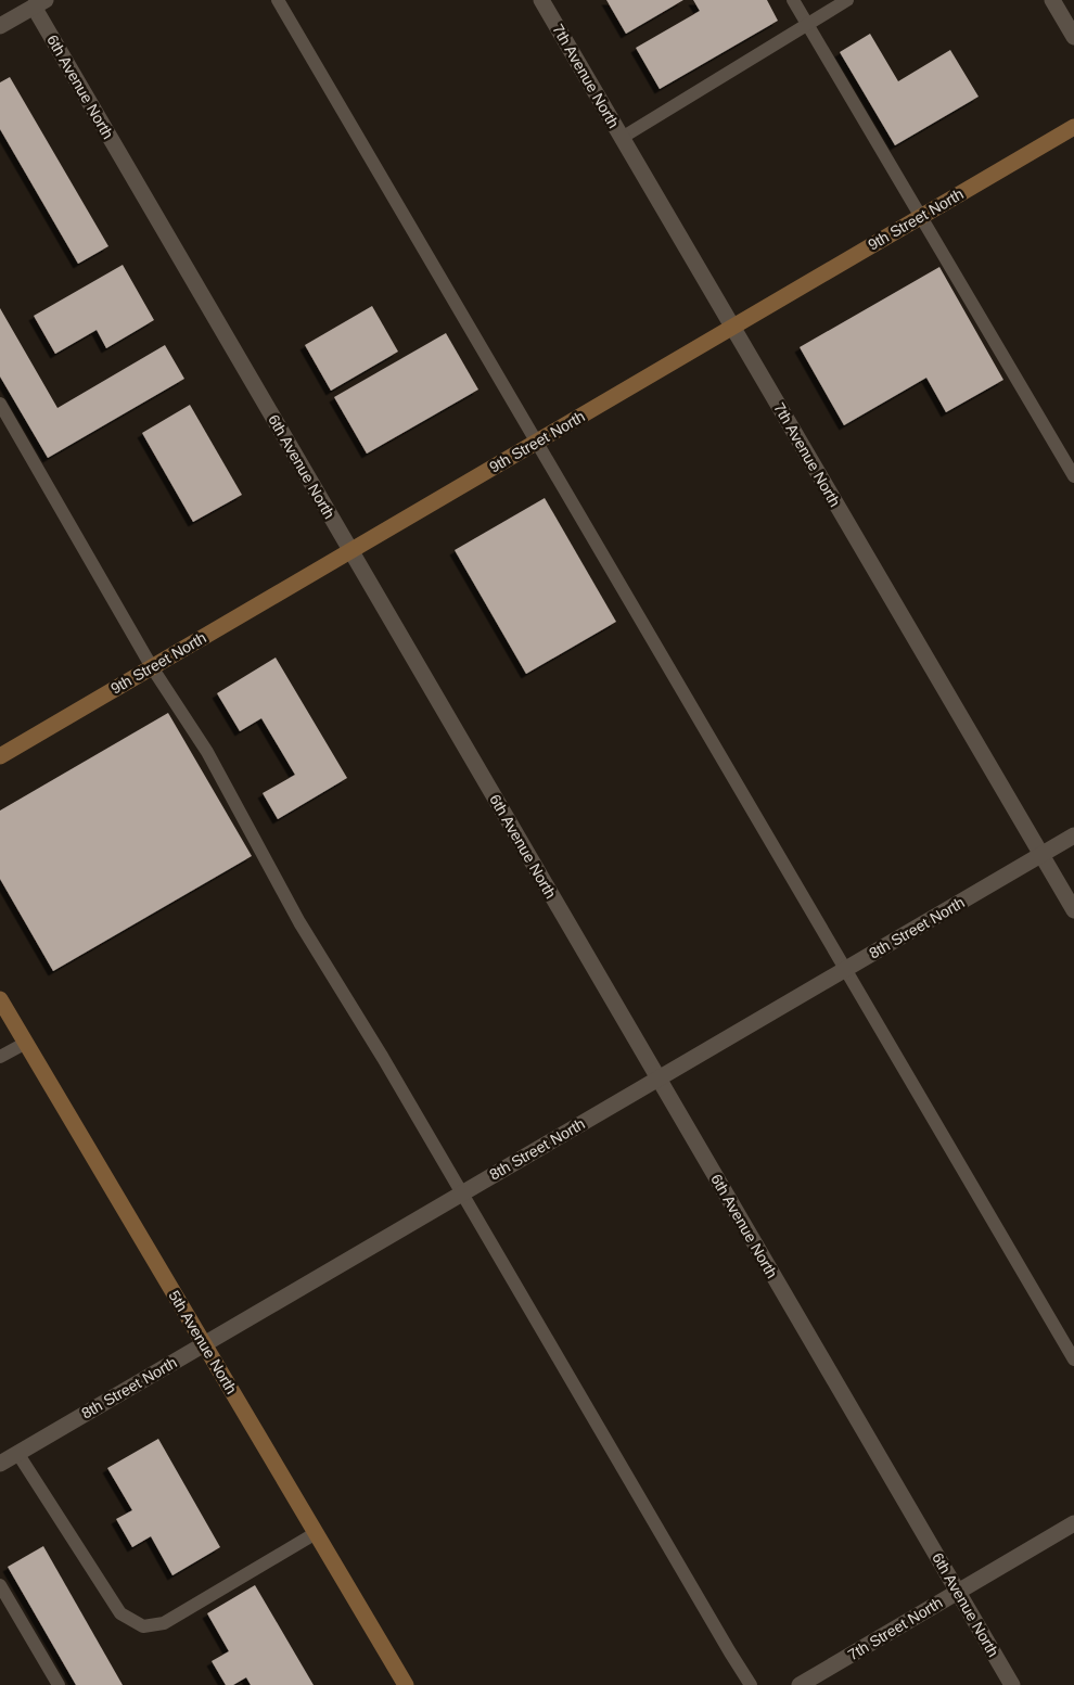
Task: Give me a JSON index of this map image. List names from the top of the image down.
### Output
{
  "streets": {
    "street": [
      "7th Avenue North",
      "6th Avenue North",
      "9th Street North",
      "8th Street North",
      "5th Avenue North",
      "7th Street North"
    ]
  },
  "crossings": [
    ["7th Avenue North", "9th Street North"],
    ["7th Avenue North", "8th Street North"],
    ["6th Avenue North", "9th Street North"],
    ["6th Avenue North", "8th Street North"],
    ["6th Avenue North", "7th Street North"],
    ["8th Street North", "5th Avenue North"]
  ]
}
